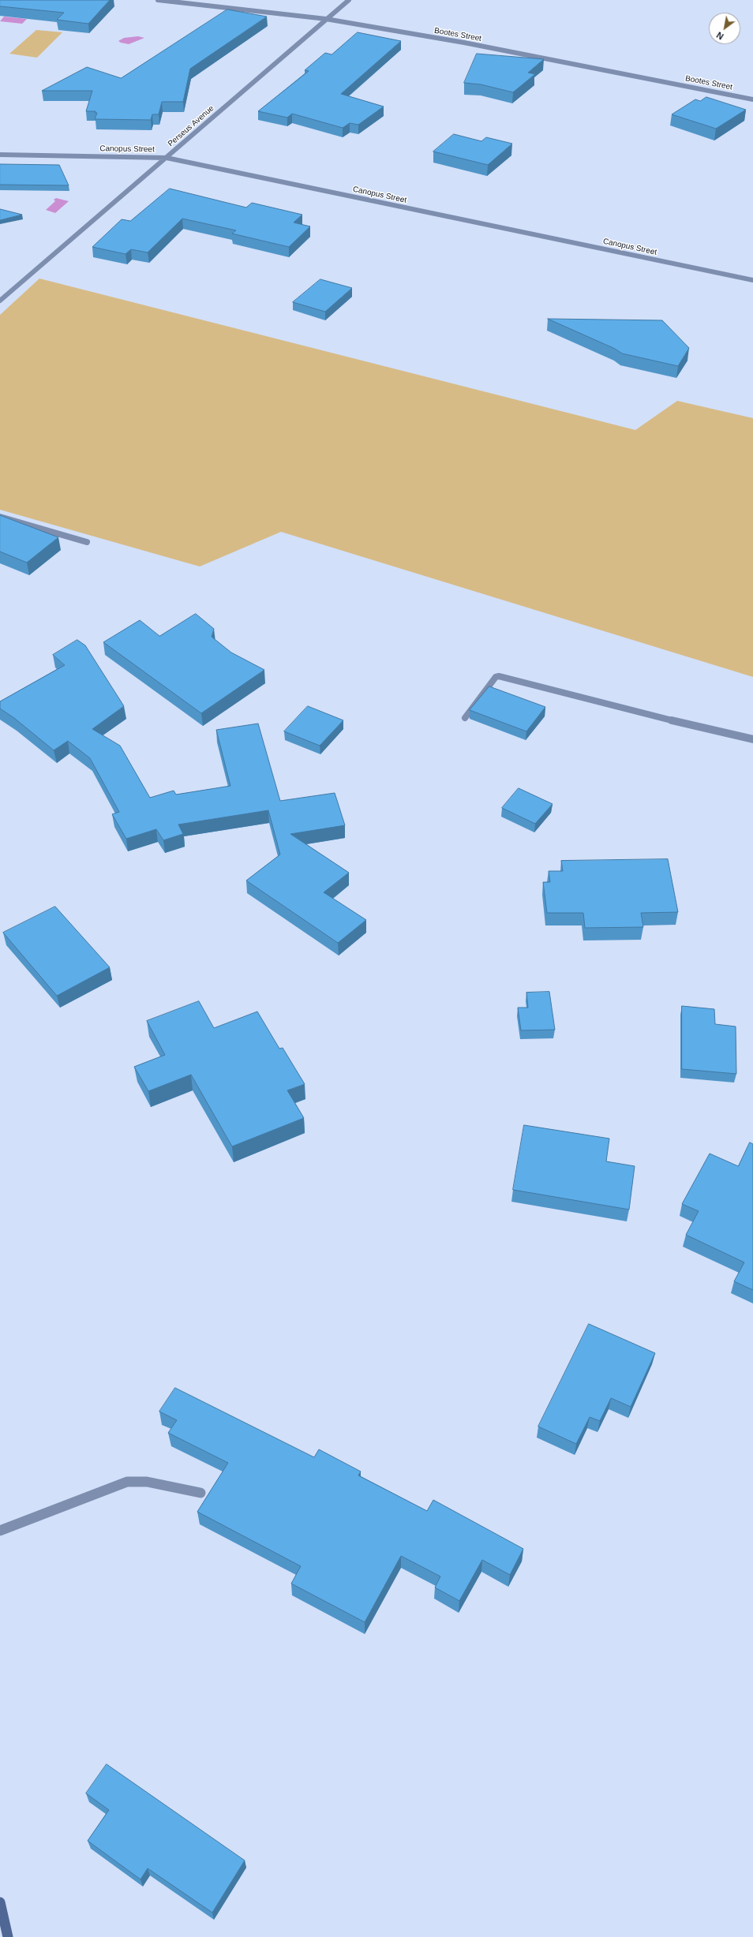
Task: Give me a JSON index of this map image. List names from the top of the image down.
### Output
{
  "streets": {
    "street": ["Bootes Street", "Perseus Avenue", "Canopus Street"]
  },
  "crossings": [
    ["Bootes Street", "Perseus Avenue"],
    ["Perseus Avenue", "Canopus Street"]
  ],
  "north": "bottom left"
}
